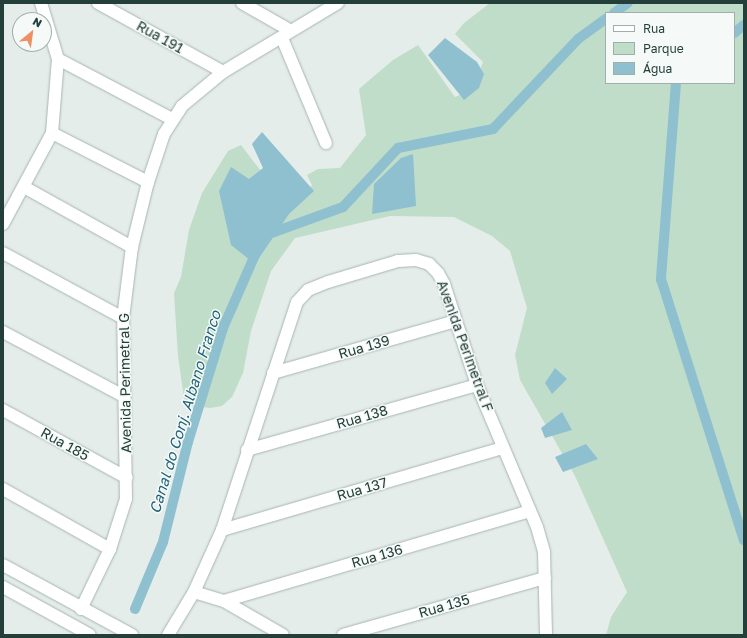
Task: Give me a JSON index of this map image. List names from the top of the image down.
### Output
{
  "streets": {
    "street": [
      "Rua 191",
      "Avenida Perimetral F",
      "Rua 139",
      "Avenida Perimetral G",
      "Rua 138",
      "Rua 185",
      "Rua 137",
      "Rua 136",
      "Rua 135"
    ]
  },
  "crossings": [
    ["Rua 191", "Avenida Perimetral G"],
    ["Avenida Perimetral F", "Rua 139"],
    ["Avenida Perimetral F", "Rua 138"],
    ["Avenida Perimetral F", "Rua 137"],
    ["Avenida Perimetral F", "Rua 136"],
    ["Avenida Perimetral F", "Rua 135"],
    ["Avenida Perimetral G", "Rua 185"]
  ],
  "water": ["Canal do Conj. Albano Franco"],
  "legend": ["Rua", "Parque", "Água"],
  "north": "top right"
}
